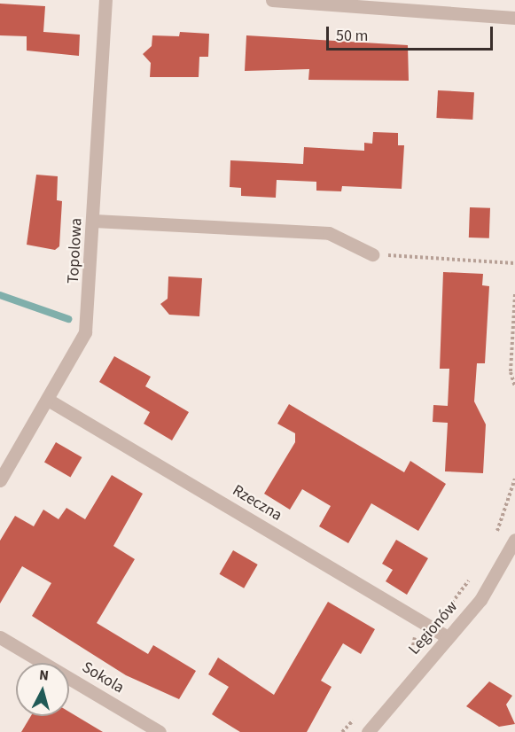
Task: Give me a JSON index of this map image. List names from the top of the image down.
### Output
{
  "streets": {
    "street": [
      "Topolowa",
      "Rzeczna",
      "Legionów",
      "Sokola"
    ]
  },
  "crossings": [
    ["Topolowa", "Rzeczna"],
    ["Rzeczna", "Legionów"]
  ],
  "scale_bar": "50 m",
  "north": "top"
}
